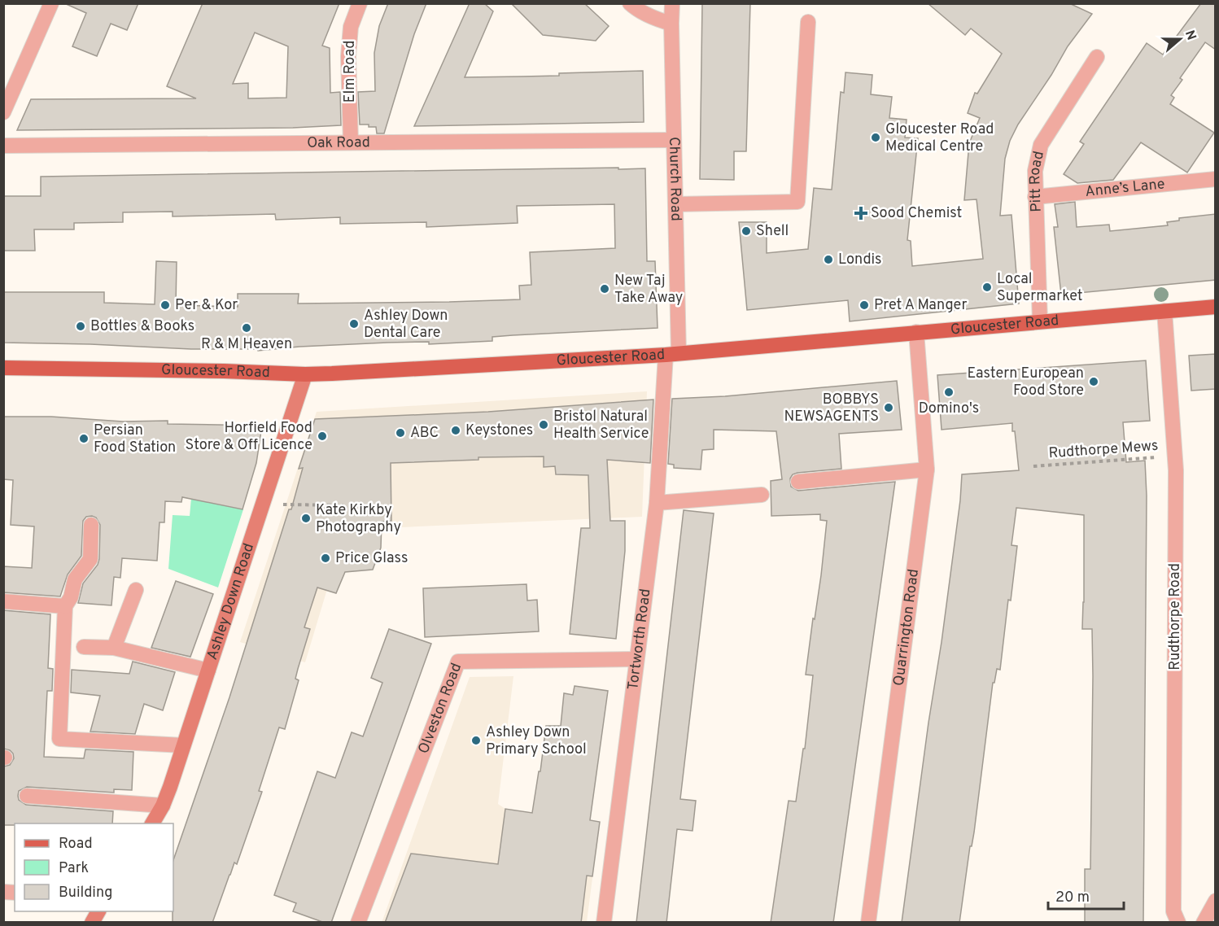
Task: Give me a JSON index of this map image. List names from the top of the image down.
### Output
{
  "streets": {
    "main road": ["Gloucester Road", "Ashley Down Road"],
    "street": [
      "Elm Road",
      "Oak Road",
      "Church Road",
      "Pitt Road",
      "Anne’s Lane",
      "Rudthorpe Road",
      "Quarrington Road",
      "Tortworth Road",
      "Olveston Road"
    ],
    "path": ["Rudthorpe Mews"]
  },
  "crossings": [
    ["Elm Road", "Oak Road"],
    ["Oak Road", "Church Road"],
    ["Church Road", "Gloucester Road"],
    ["Church Road", "Tortworth Road"],
    ["Pitt Road", "Anne’s Lane"],
    ["Pitt Road", "Gloucester Road"],
    ["Gloucester Road", "Ashley Down Road"],
    ["Gloucester Road", "Rudthorpe Road"],
    ["Gloucester Road", "Quarrington Road"],
    ["Gloucester Road", "Tortworth Road"],
    ["Rudthorpe Mews", "Rudthorpe Road"],
    ["Tortworth Road", "Olveston Road"]
  ],
  "places": {
    "other": [
      "Gloucester Road Medical Centre",
      "Shell",
      "Londis",
      "Local Supermarket",
      "New Taj Take Away",
      "Per & Kor",
      "Pret A Manger",
      "Ashley Down Dental Care",
      "Bottles & Books",
      "R & M Heaven",
      "Eastern European Food Store",
      "Domino's",
      "BOBBYS NEWSAGENTS",
      "Bristol Natural Health Service",
      "Keystones",
      "ABC",
      "Horfield Food Store & Off Licence",
      "Persian Food Station",
      "Kate Kirkby Photography",
      "Price Glass",
      "Ashley Down Primary School"
    ],
    "health": ["Sood Chemist"]
  },
  "legend": ["Road", "Park", "Building"],
  "scale_bar": "20 m",
  "north": "right"
}
